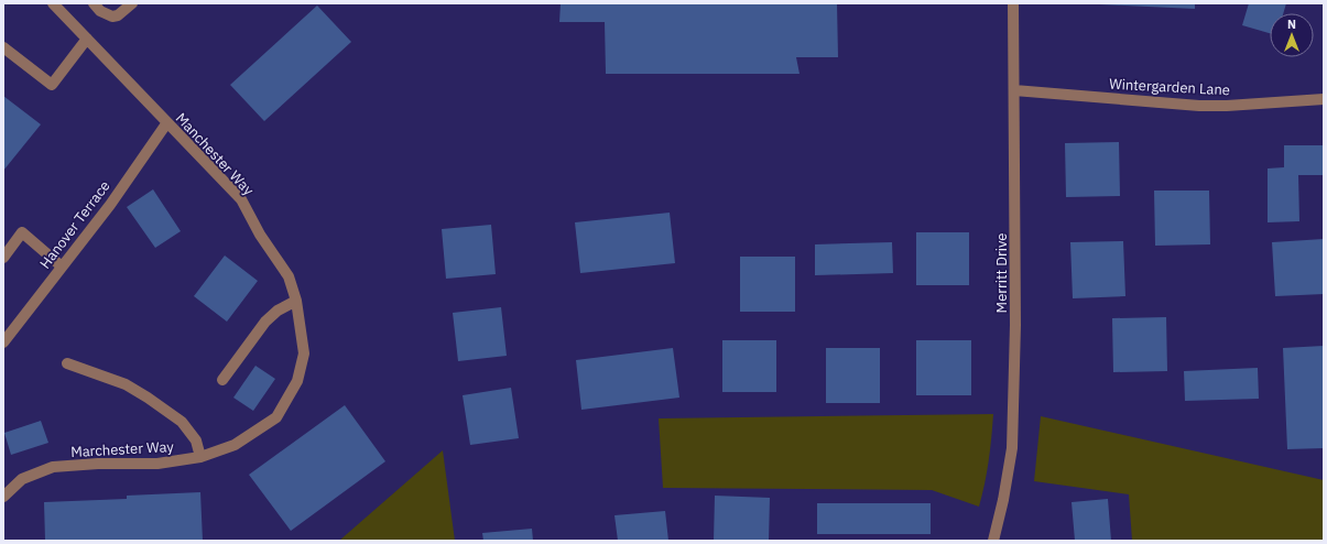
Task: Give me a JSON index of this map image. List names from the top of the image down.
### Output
{
  "streets": {
    "street": [
      "Wintergarden Lane",
      "Manchester Way",
      "Hanover Terrace",
      "Merritt Drive",
      "Marchester Way"
    ]
  },
  "crossings": [
    ["Wintergarden Lane", "Merritt Drive"],
    ["Manchester Way", "Hanover Terrace"],
    ["Manchester Way", "Marchester Way"]
  ],
  "north": "top"
}
